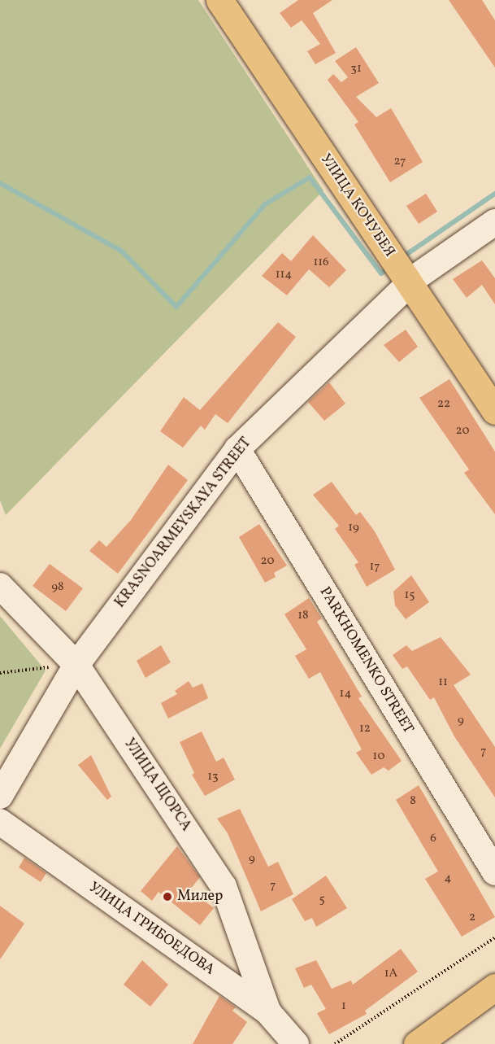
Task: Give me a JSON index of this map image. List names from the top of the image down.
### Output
{
  "streets": {
    "main road": ["УЛИЦА КОЧУБЕЯ"],
    "street": [
      "KRASNOARMEYSKAYA STREET",
      "PARKHOMENKO STREET",
      "УЛИЦА ЩОРСА",
      "УЛИЦА ГРИБОЕДОВА"
    ]
  },
  "crossings": [
    ["УЛИЦА КОЧУБЕЯ", "KRASNOARMEYSKAYA STREET"],
    ["KRASNOARMEYSKAYA STREET", "PARKHOMENKO STREET"],
    ["KRASNOARMEYSKAYA STREET", "УЛИЦА ЩОРСА"],
    ["УЛИЦА ЩОРСА", "УЛИЦА ГРИБОЕДОВА"]
  ],
  "places": ["Милер"],
  "house_numbers": [
    "31",
    "27",
    "116",
    "114",
    "22",
    "20",
    "19",
    "20",
    "17",
    "98",
    "15",
    "18",
    "11",
    "14",
    "9",
    "12",
    "7",
    "10",
    "13",
    "8",
    "6",
    "9",
    "4",
    "7",
    "5",
    "2",
    "1А",
    "1"
  ]
}
